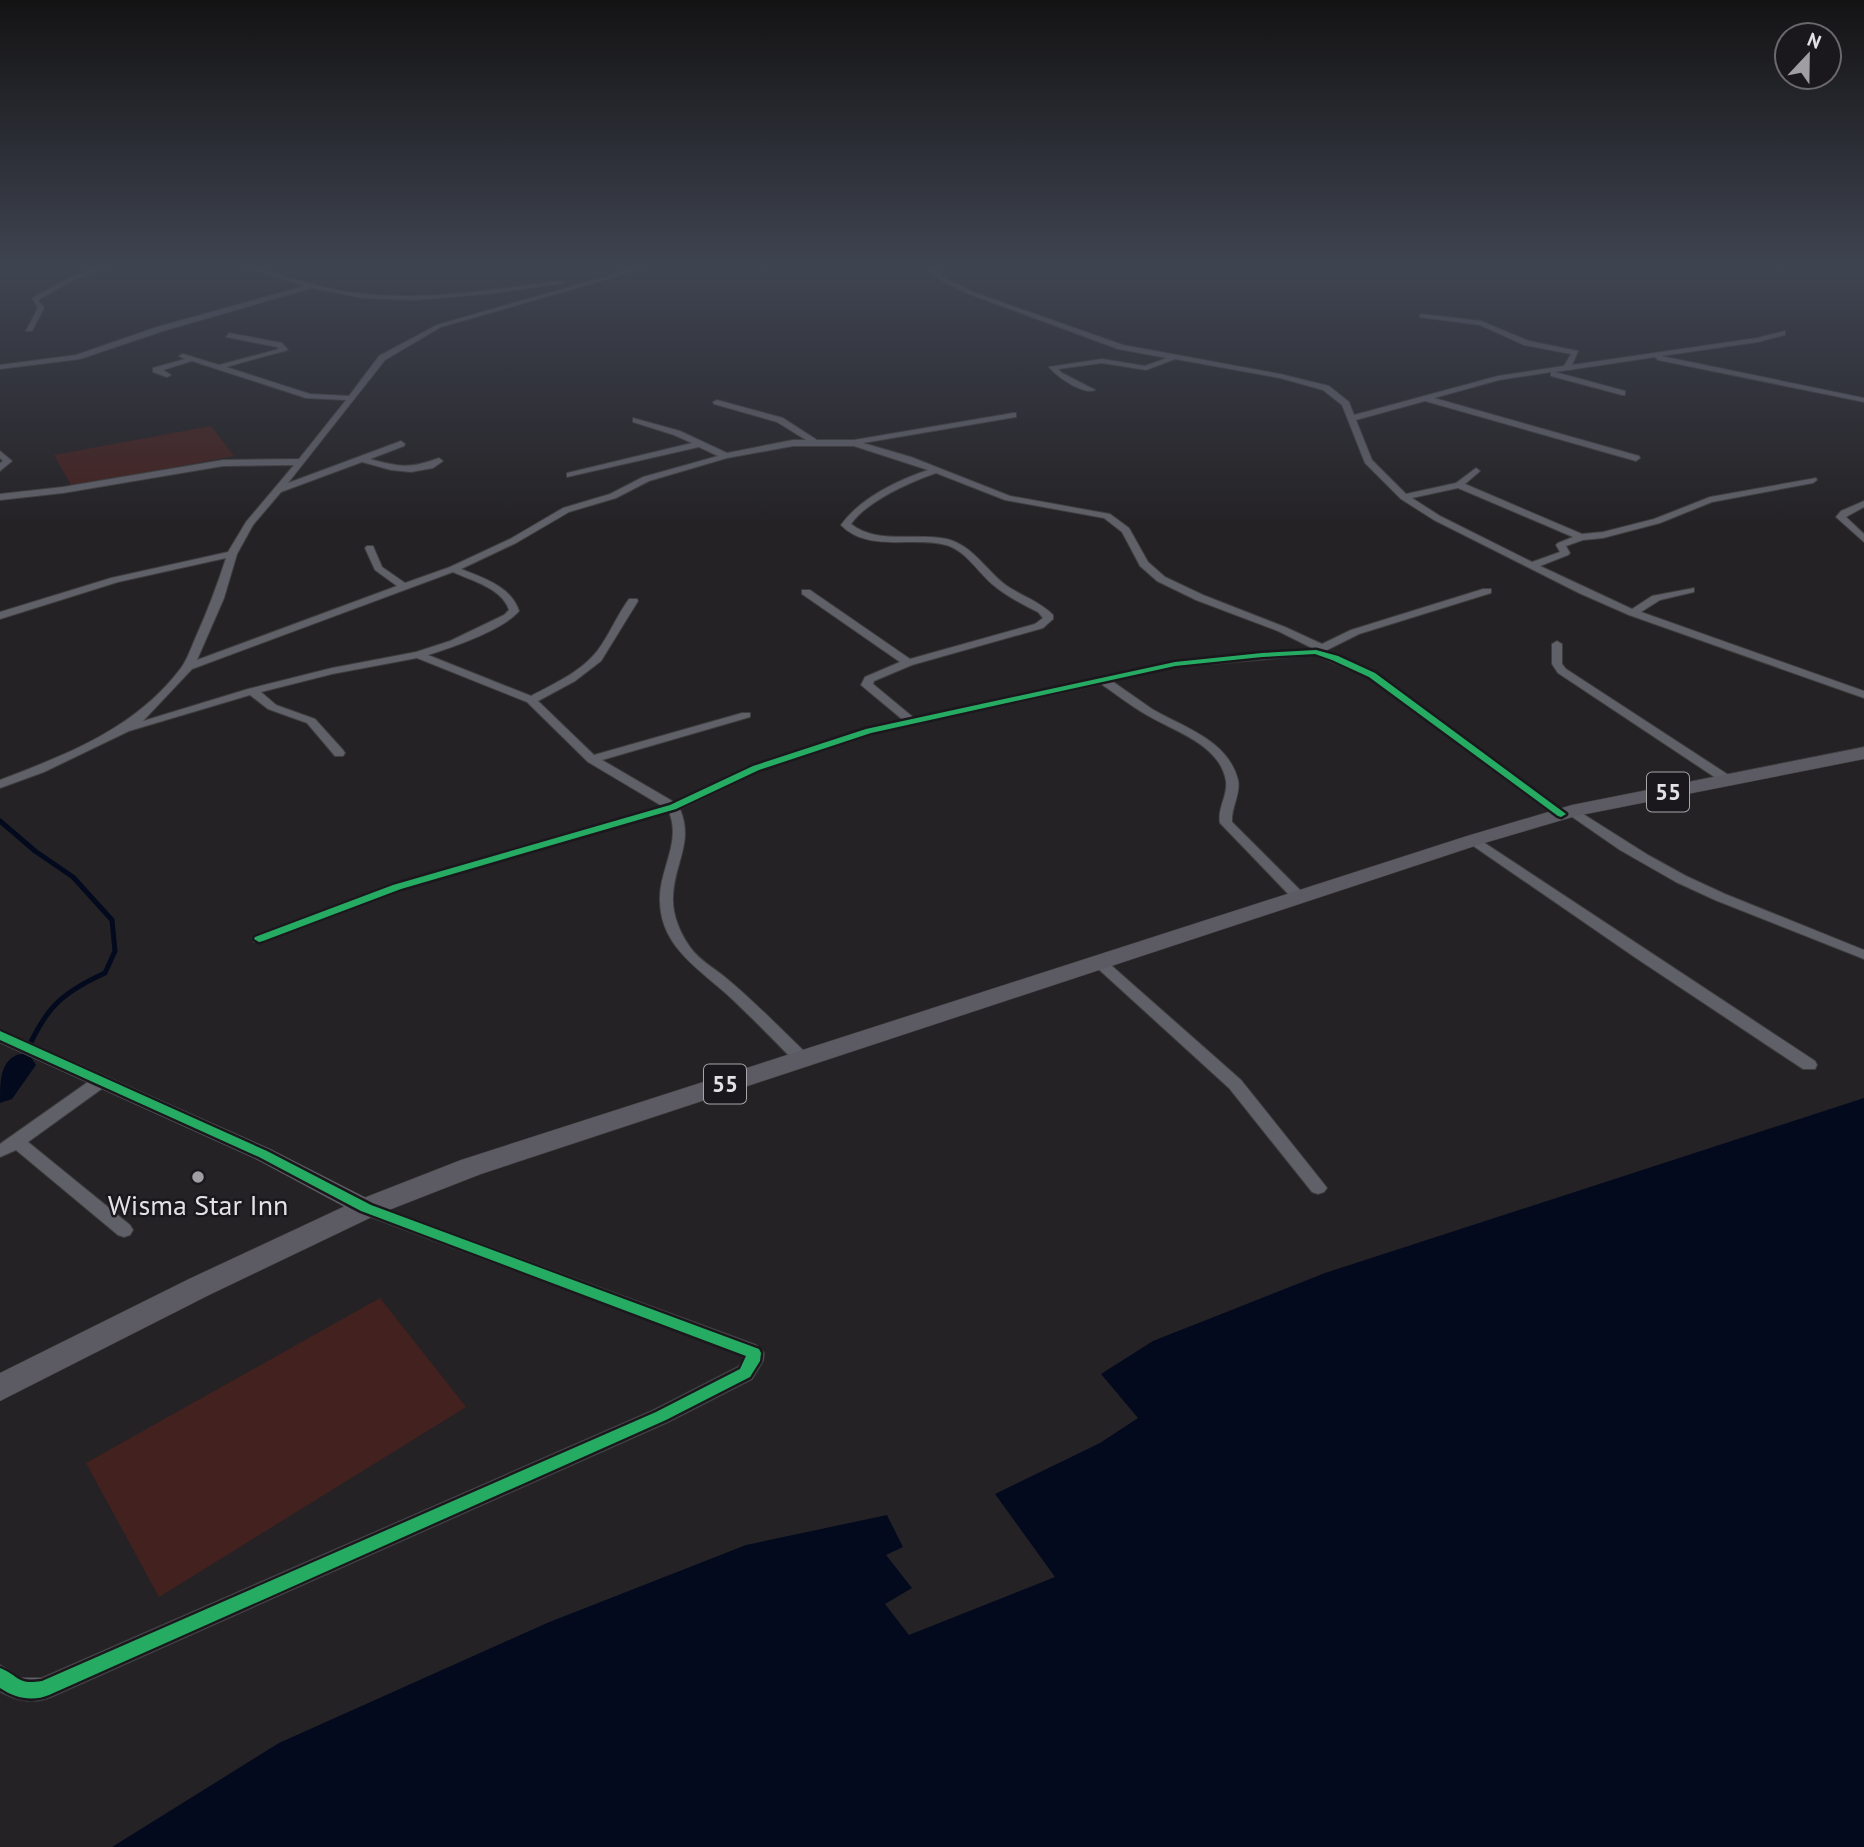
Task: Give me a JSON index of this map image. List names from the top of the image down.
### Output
{
  "streets": {
    "highway": ["55"]
  },
  "places": ["Wisma Star Inn"],
  "north": "top"
}
